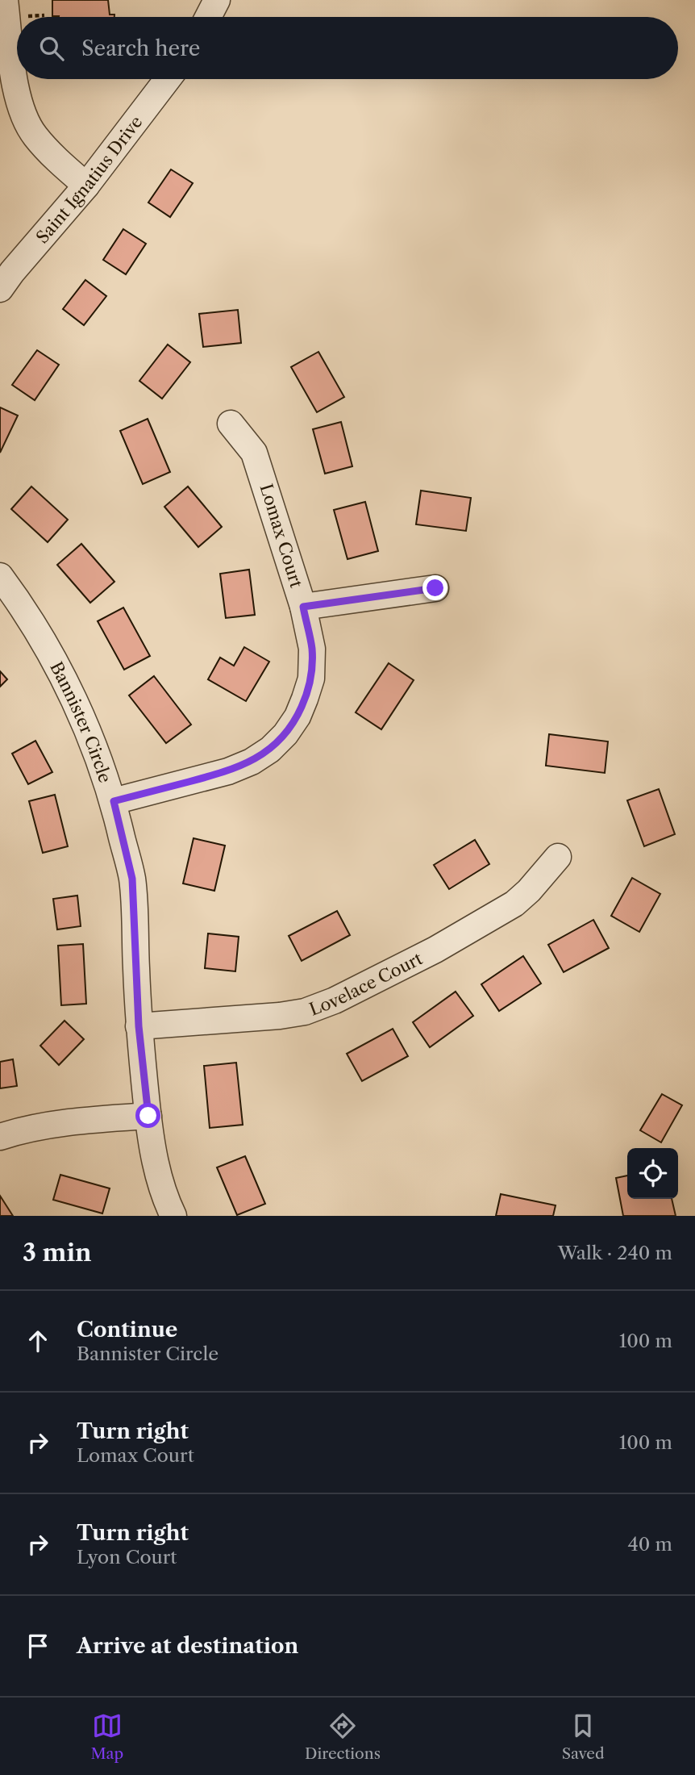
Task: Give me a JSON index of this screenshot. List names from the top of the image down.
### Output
{
  "streets": {
    "street": [
      "Saint Ignatius Drive",
      "Lomax Court",
      "Bannister Circle",
      "Lovelace Court"
    ]
  },
  "crossings": [
    ["Lomax Court", "Bannister Circle"],
    ["Bannister Circle", "Lovelace Court"]
  ],
  "page": {
    "search": "Search here",
    "heading": ["3 min", "Walk · 240 m"],
    "list": [
      ["Continue", "Bannister Circle", "100 m"],
      ["Turn right", "Lomax Court", "100 m"],
      ["Turn right", "Lyon Court", "40 m"],
      "Arrive at destination"
    ],
    "nav": ["Map", "Directions", "Saved"]
  }
}
